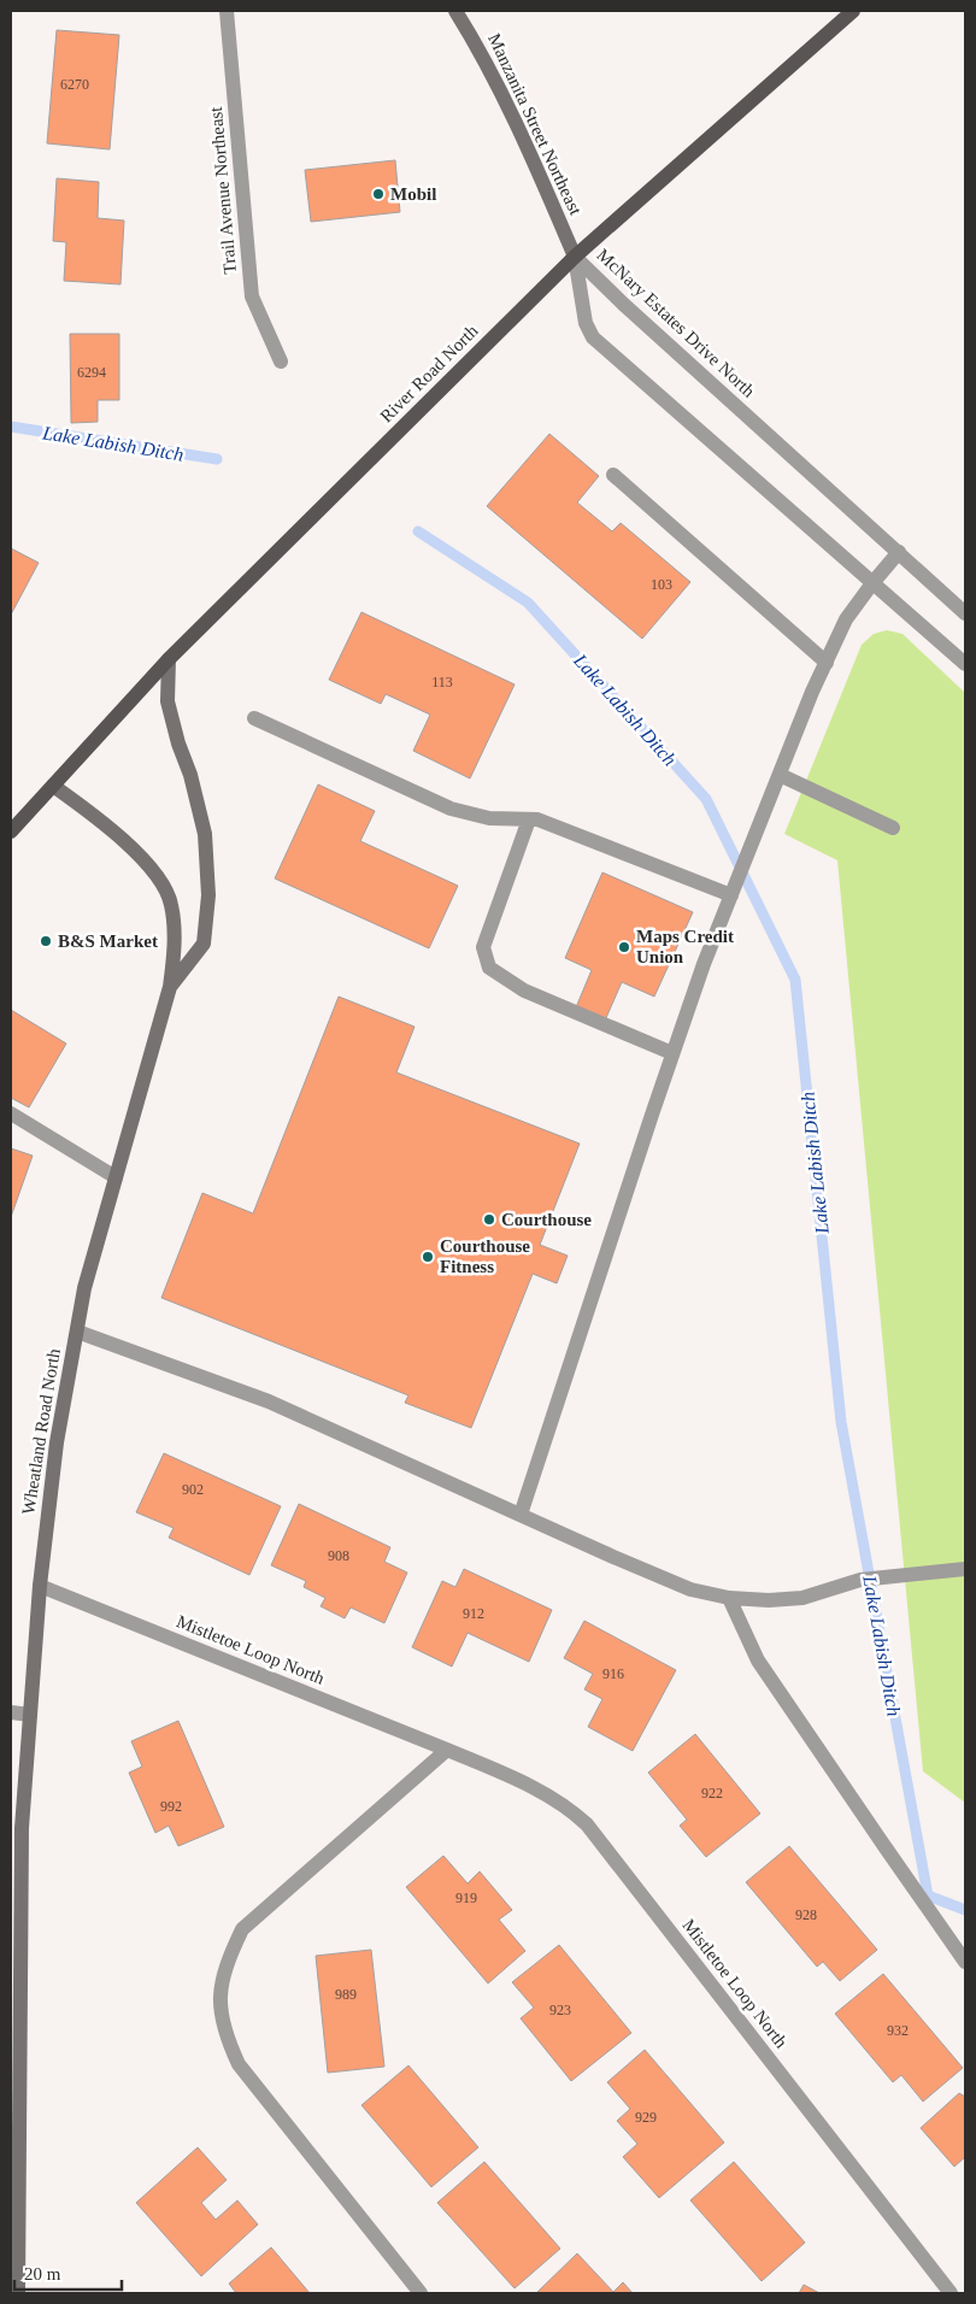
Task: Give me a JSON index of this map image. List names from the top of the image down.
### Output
{
  "streets": {
    "main road": ["Manzanita Street Northeast", "River Road North", "Wheatland Road North"],
    "street": ["Trail Avenue Northeast", "McNary Estates Drive North", "Mistletoe Loop North"]
  },
  "crossings": [
    ["Manzanita Street Northeast", "McNary Estates Drive North"],
    ["Manzanita Street Northeast", "River Road North"],
    ["McNary Estates Drive North", "River Road North"],
    ["River Road North", "Wheatland Road North"],
    ["Wheatland Road North", "Mistletoe Loop North"]
  ],
  "water": ["Lake Labish Ditch"],
  "places": [
    "Mobil",
    "B&S Market",
    "Maps Credit Union",
    "Courthouse",
    "Courthouse Fitness"
  ],
  "house_numbers": [
    "6270",
    "6294",
    "103",
    "113",
    "902",
    "908",
    "912",
    "916",
    "922",
    "992",
    "919",
    "928",
    "989",
    "923",
    "932",
    "929"
  ],
  "scale_bar": "20 m"
}
